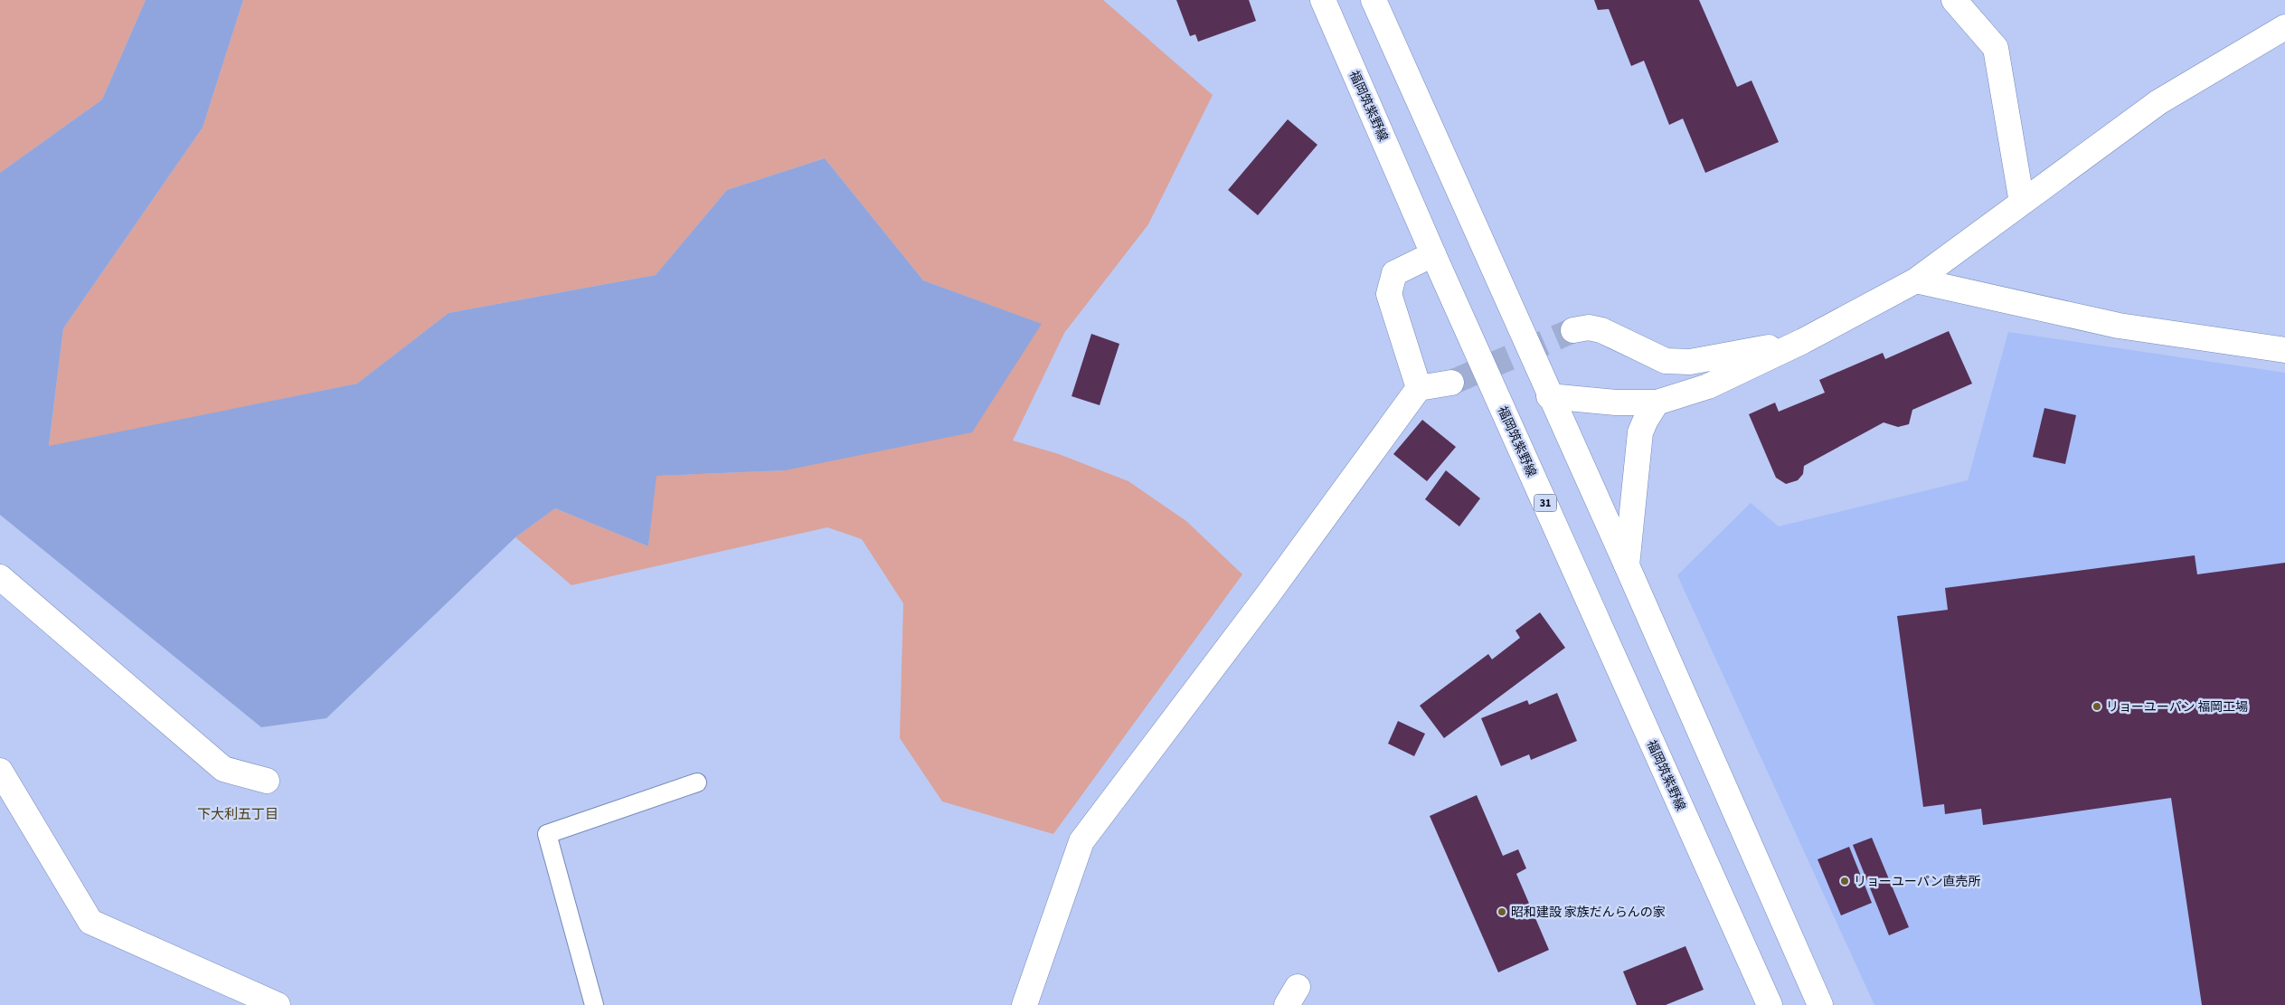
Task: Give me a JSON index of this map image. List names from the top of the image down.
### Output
{
  "streets": {
    "street": ["福岡筑紫野線", "31"]
  },
  "districts": ["下大利五丁目"],
  "places": ["リョーユーパン 福岡工場", "リョーユーパン直売所", "昭和建設 家族だんらんの家"]
}
